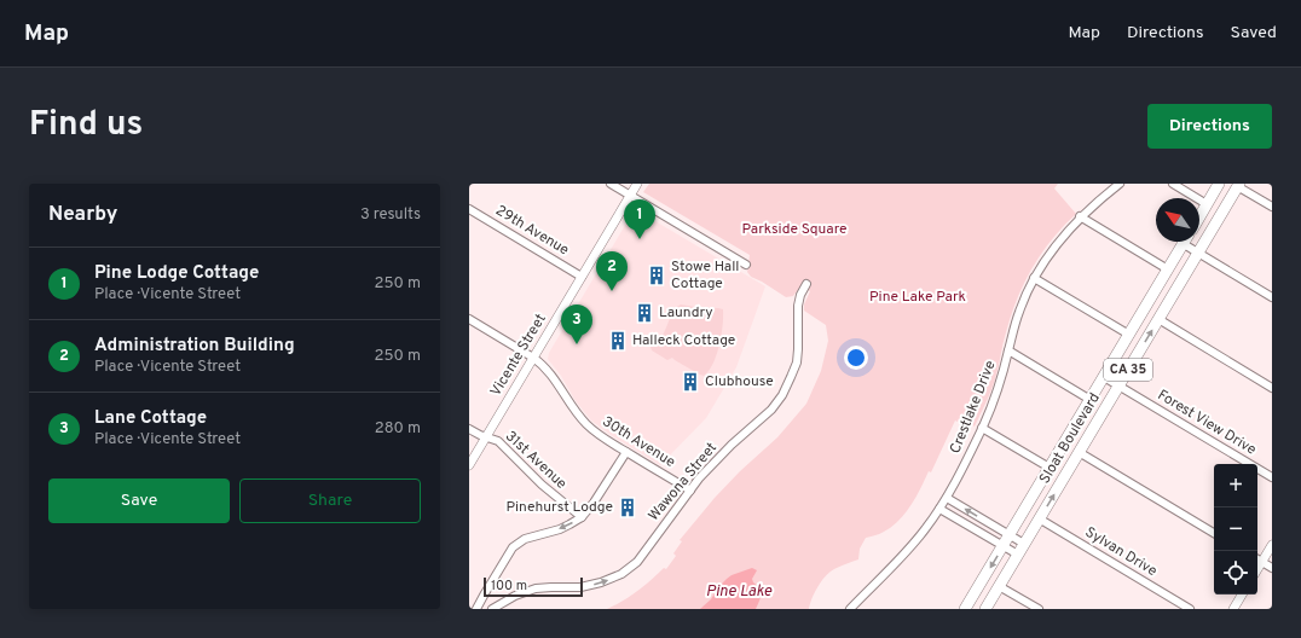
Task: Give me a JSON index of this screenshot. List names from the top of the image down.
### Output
{
  "streets": {
    "main road": ["CA 35", "Sloat Boulevard"],
    "street": [
      "29th Avenue",
      "Vicente Street",
      "Crestlake Drive",
      "Forest View Drive",
      "30th Avenue",
      "31st Avenue",
      "Wawona Street",
      "Sylvan Drive"
    ]
  },
  "crossings": [
    ["29th Avenue", "Vicente Street"],
    ["Vicente Street", "30th Avenue"],
    ["Vicente Street", "31st Avenue"],
    ["Forest View Drive", "Sloat Boulevard"],
    ["Sloat Boulevard", "Sylvan Drive"],
    ["30th Avenue", "Wawona Street"]
  ],
  "water": ["Pine Lake"],
  "parks": ["Parkside Square", "Pine Lake Park"],
  "places": {
    "building": [
      "Stowe Hall Cottage",
      "Laundry",
      "Halleck Cottage",
      "Clubhouse",
      "Pinehurst Lodge"
    ]
  },
  "scale_bar": "100 m",
  "north": "top left",
  "page": {
    "header": "Map",
    "nav": ["Map", "Directions", "Saved"],
    "title": "Find us",
    "buttons": [
      "Directions",
      ["Save", "Share"]
    ],
    "heading": ["Nearby", "3 results"],
    "pins": ["1", "2", "3"],
    "list": [
      {
        "mark": "1",
        "name": "Pine Lodge Cottage",
        "note": "Place · Vicente Street",
        "value": "250 m"
      },
      {
        "mark": "2",
        "name": "Administration Building",
        "note": "Place · Vicente Street",
        "value": "250 m"
      },
      {
        "mark": "3",
        "name": "Lane Cottage",
        "note": "Place · Vicente Street",
        "value": "280 m"
      }
    ],
    "map_buttons": ["+", "−"],
    "scale": "100 m"
  }
}
